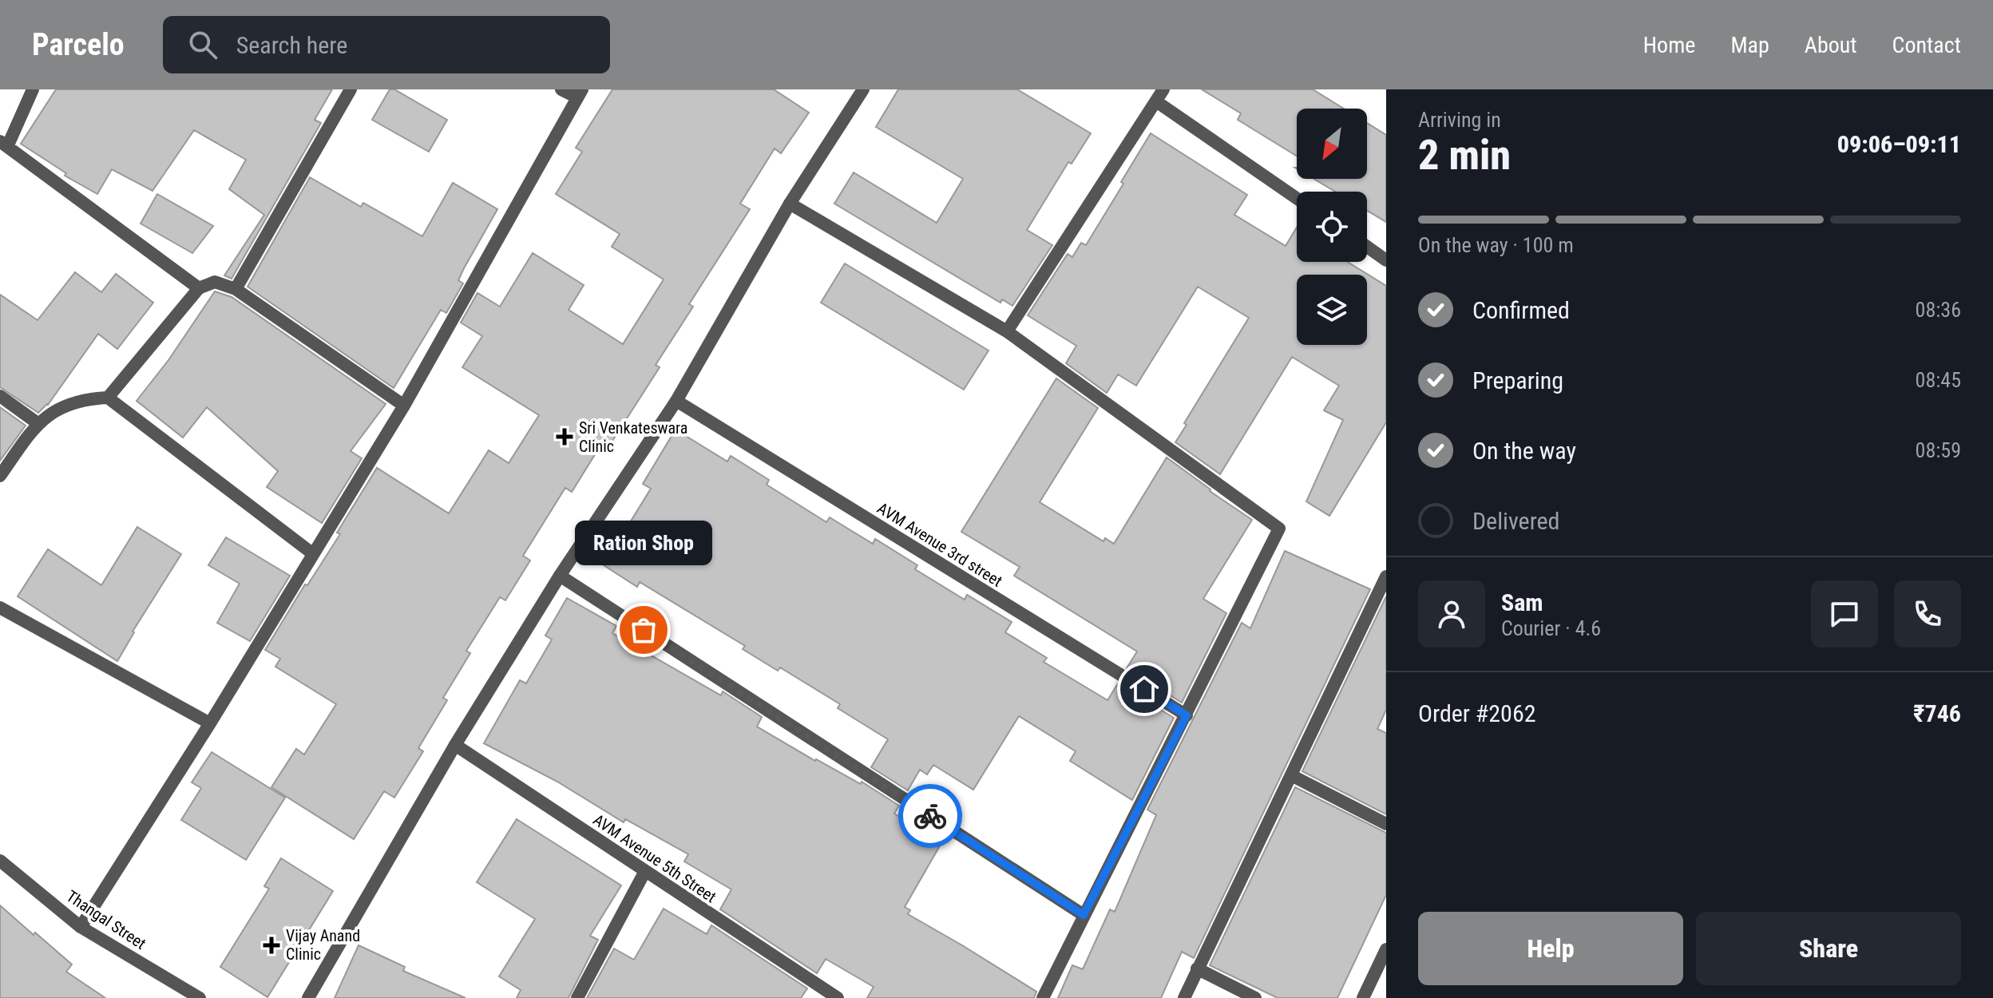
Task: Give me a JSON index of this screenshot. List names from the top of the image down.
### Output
{
  "streets": {
    "street": ["AVM Avenue 3rd street", "AVM Avenue 5th Street", "Thangal Street"]
  },
  "places": {
    "health": ["Sri Venkateswara Clinic", "Vijay Anand Clinic"],
    "other": ["Ration Shop"]
  },
  "north": "bottom left",
  "page": {
    "header": "Parcelo",
    "search": "Search here",
    "nav": [
      "Home",
      "Map",
      "About",
      "Contact"
    ],
    "heading": ["2 min", "Arriving in", "09:06–09:11"],
    "panel": [
      "Sam",
      "Courier · 4.6",
      "Order #2062",
      "₹746"
    ],
    "bar": "On the way · 100 m",
    "list": [
      ["Confirmed", "08:36"],
      ["Preparing", "08:45"],
      ["On the way", "08:59"],
      "Delivered"
    ],
    "bubble": "Ration Shop",
    "buttons": ["Help", "Share"]
  }
}
